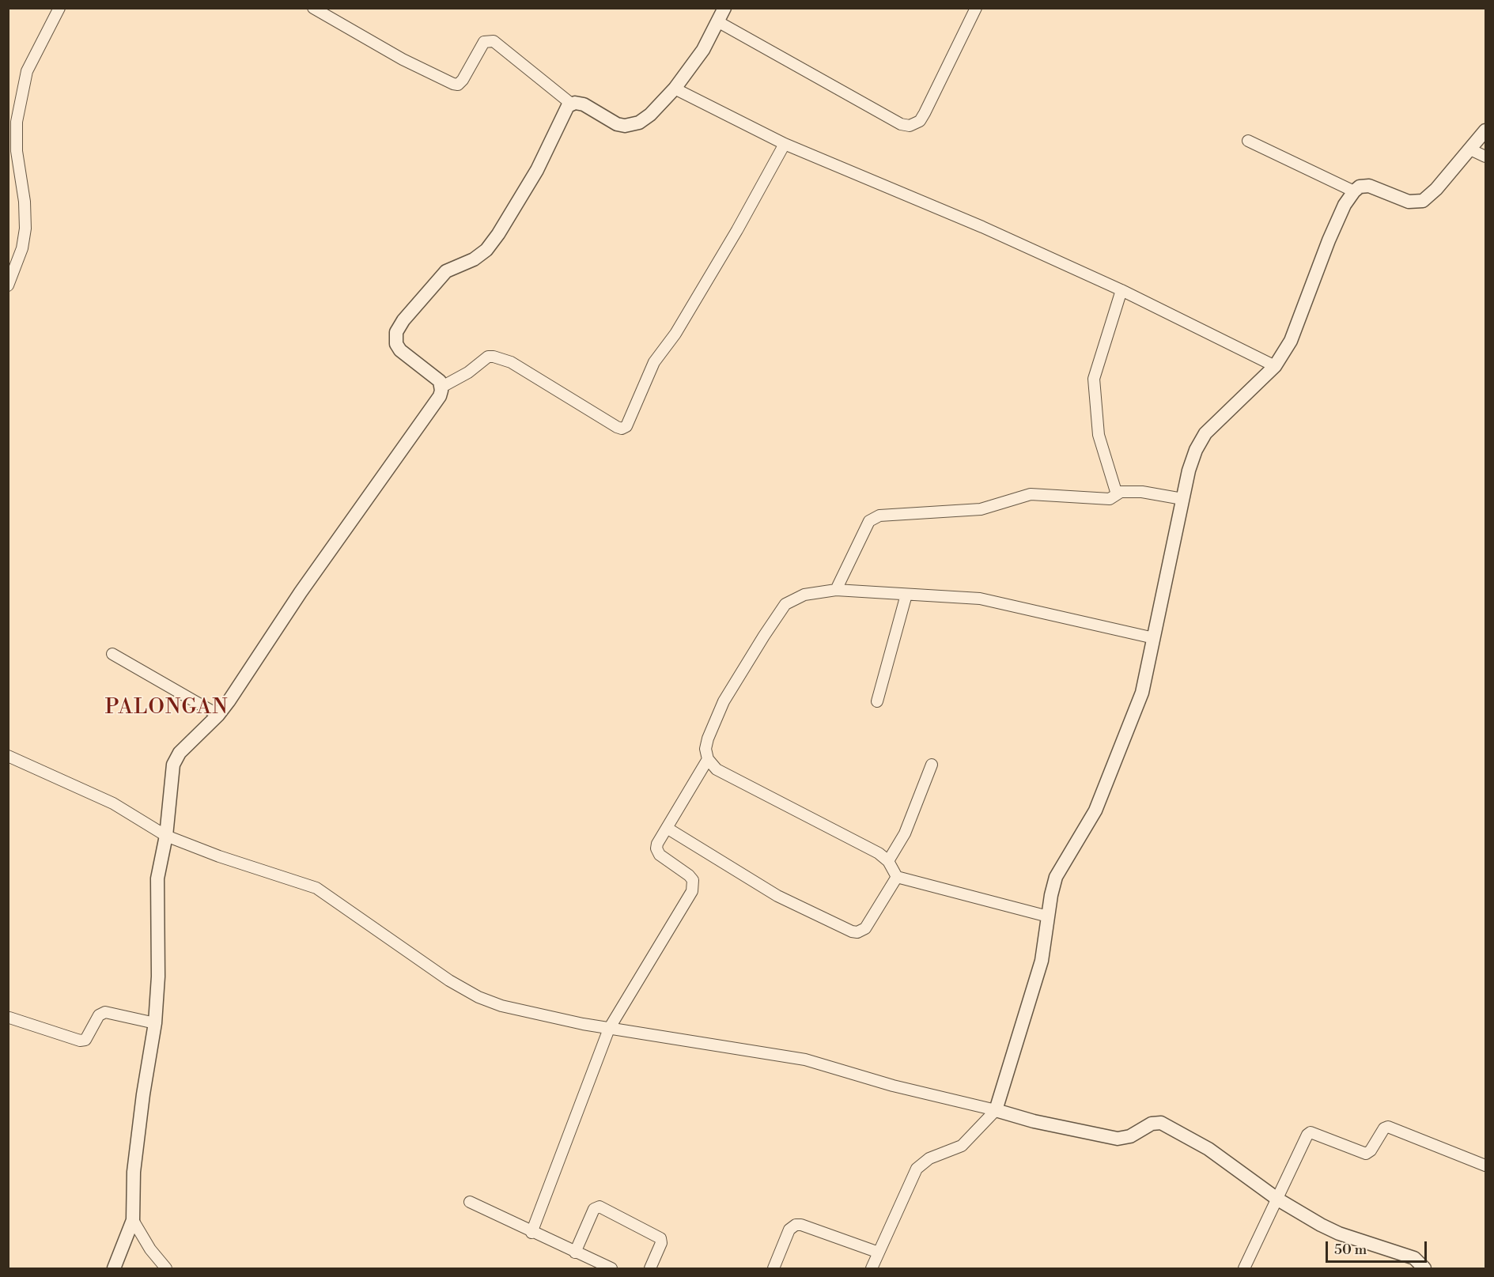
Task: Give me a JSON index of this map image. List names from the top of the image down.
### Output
{
  "districts": ["PALONGAN"],
  "scale_bar": "50 m"
}
